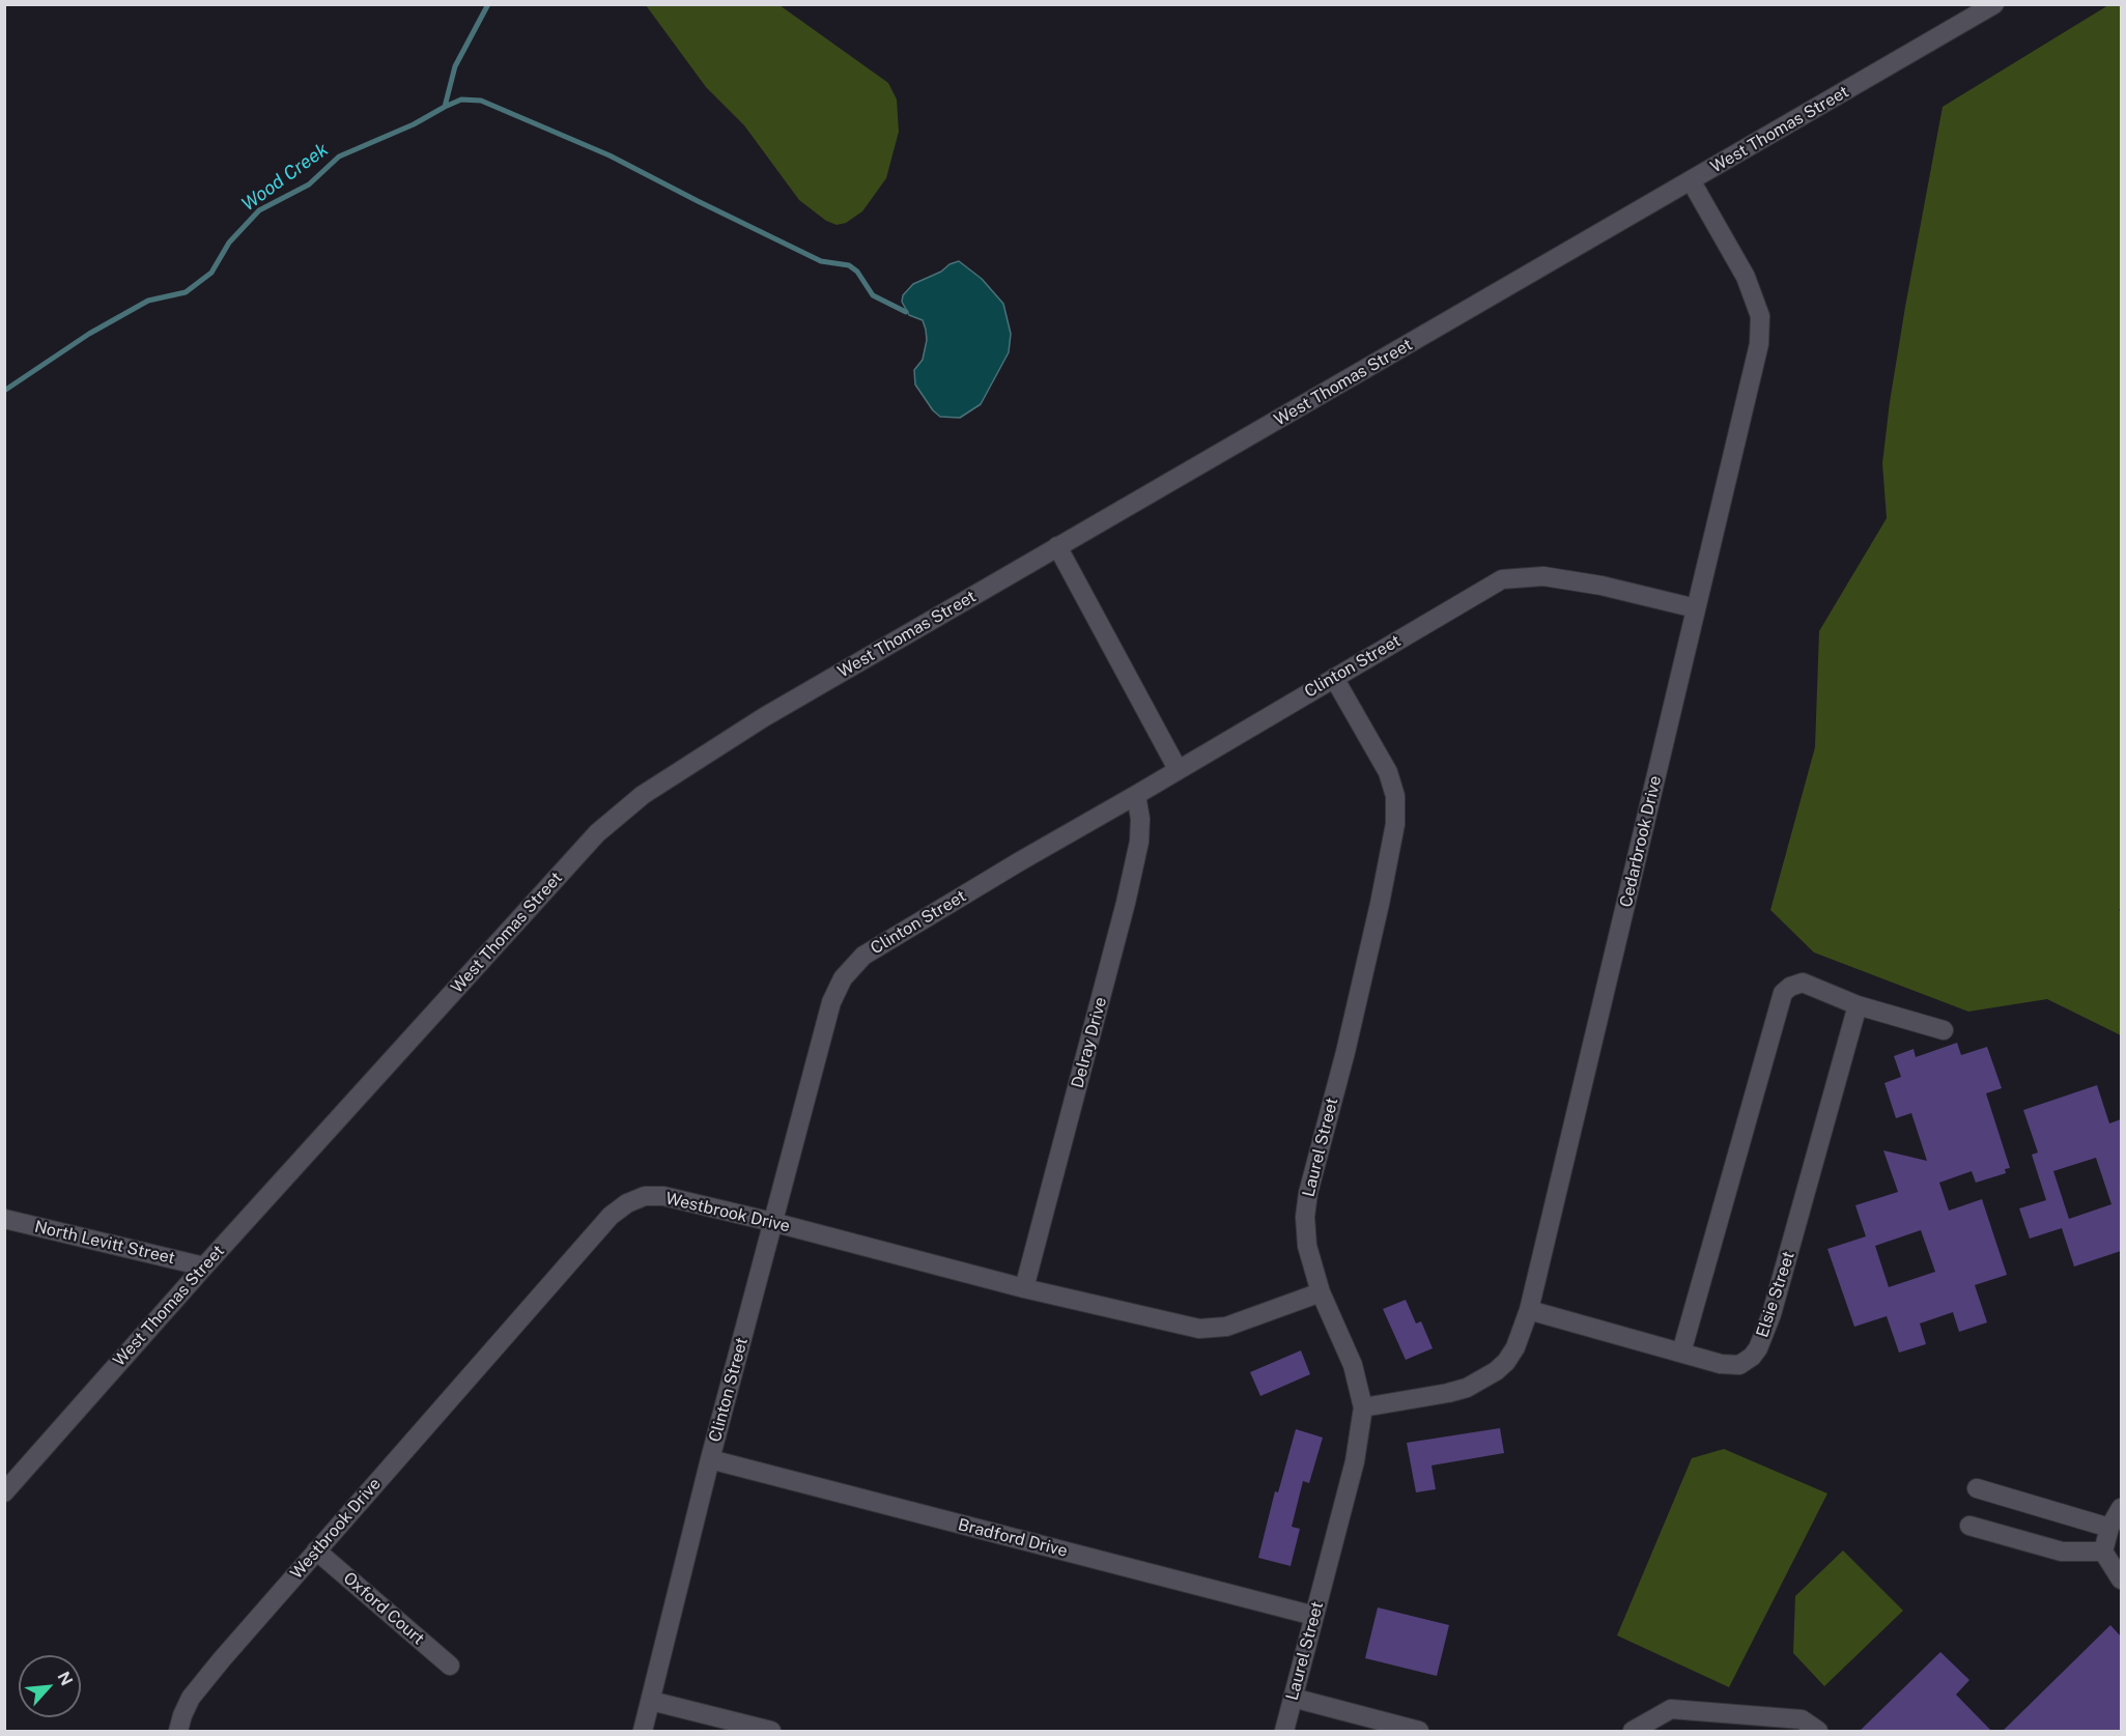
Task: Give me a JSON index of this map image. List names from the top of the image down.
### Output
{
  "streets": {
    "street": [
      "West Thomas Street",
      "Clinton Street",
      "Cedarbrook Drive",
      "Delray Drive",
      "Laurel Street",
      "Westbrook Drive",
      "North Levitt Street",
      "Elsie Street",
      "Bradford Drive",
      "Oxford Court"
    ]
  },
  "crossings": [
    ["West Thomas Street", "Cedarbrook Drive"],
    ["West Thomas Street", "North Levitt Street"],
    ["Clinton Street", "Cedarbrook Drive"],
    ["Clinton Street", "Delray Drive"],
    ["Clinton Street", "Laurel Street"],
    ["Clinton Street", "Westbrook Drive"],
    ["Clinton Street", "Bradford Drive"],
    ["Cedarbrook Drive", "Laurel Street"],
    ["Cedarbrook Drive", "Elsie Street"],
    ["Delray Drive", "Westbrook Drive"],
    ["Laurel Street", "Westbrook Drive"],
    ["Laurel Street", "Bradford Drive"],
    ["Westbrook Drive", "Oxford Court"]
  ],
  "water": ["Wood Creek"],
  "north": "top right"
}
